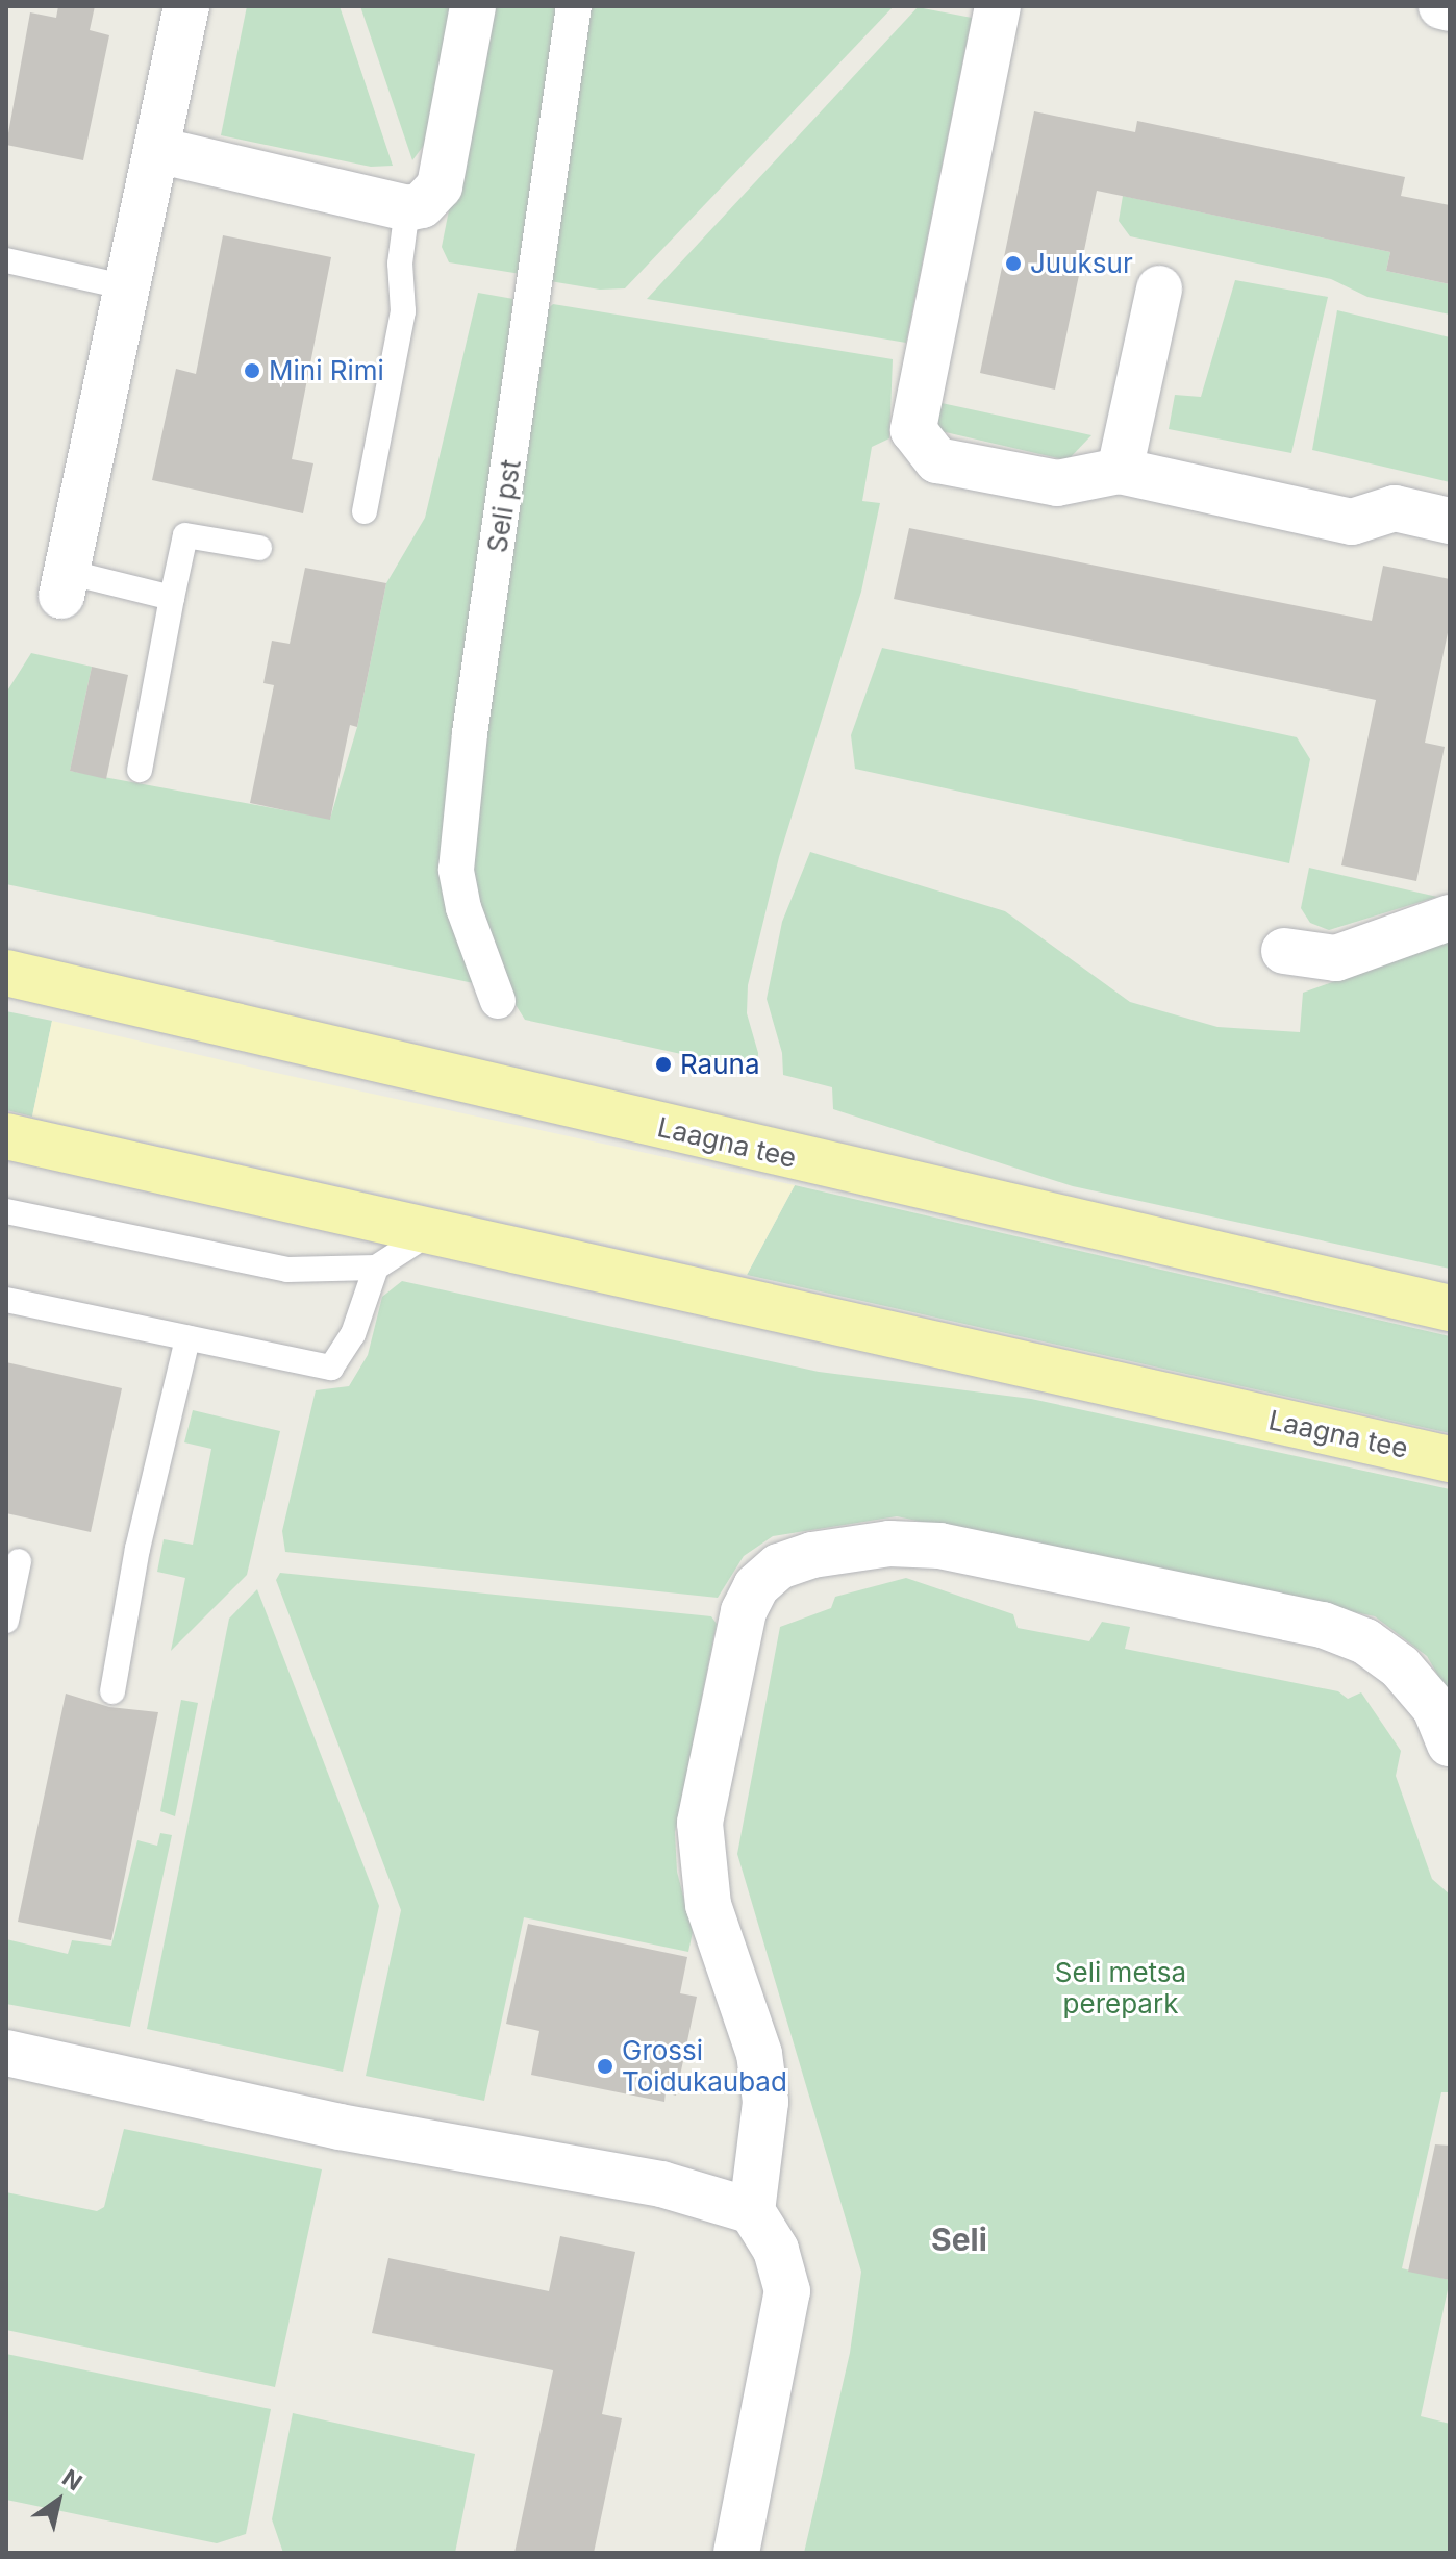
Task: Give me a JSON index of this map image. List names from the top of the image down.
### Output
{
  "streets": {
    "main road": ["Laagna tee"],
    "street": ["Seli pst"]
  },
  "districts": ["Seli"],
  "parks": ["Seli metsa perepark"],
  "places": [
    "Juuksur",
    "Mini Rimi",
    "Rauna",
    "Grossi Toidukaubad"
  ],
  "north": "top right"
}
